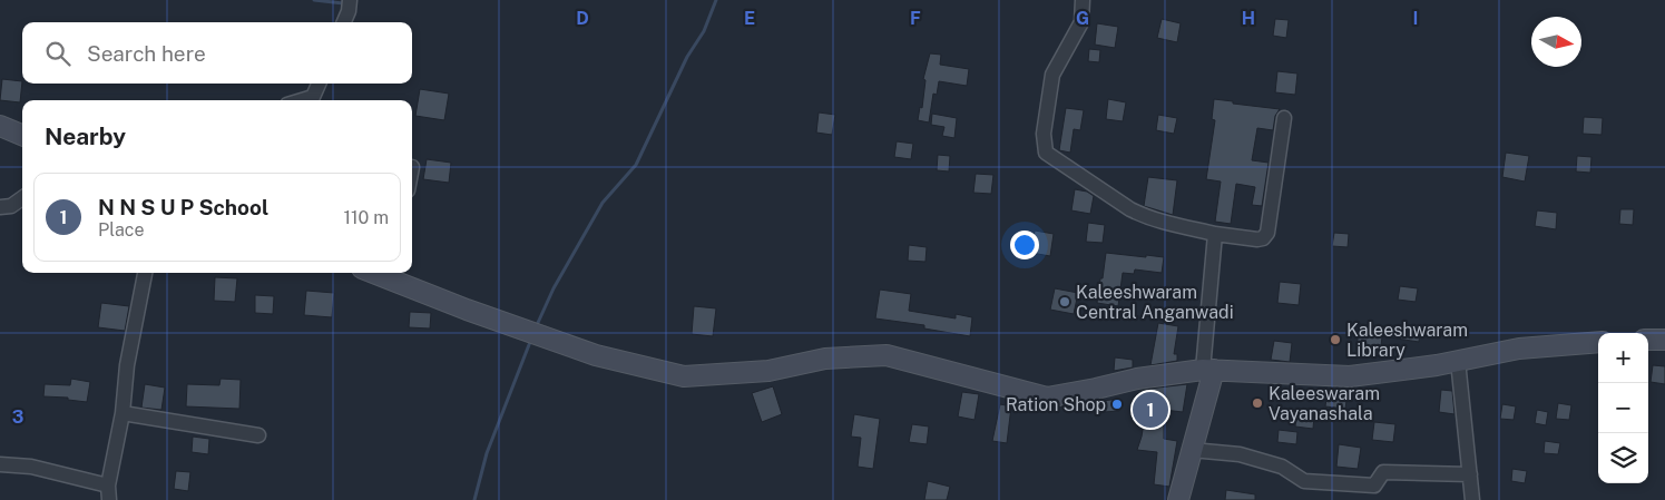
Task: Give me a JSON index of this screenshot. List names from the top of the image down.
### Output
{
  "places": [
    "Kaleeshwaram Central Anganwadi",
    "Kaleeshwaram Library",
    "Kaleeswaram Vayanashala",
    "Ration Shop"
  ],
  "north": "right",
  "page": {
    "search": "Search here",
    "heading": "Nearby",
    "list": [
      {
        "mark": "1",
        "name": "N N S U P School",
        "note": "Place",
        "value": "110 m"
      }
    ],
    "map_buttons": ["+", "−"],
    "pins": "1"
  },
  "grid": {
    "columns": [
      "D",
      "E",
      "F",
      "G",
      "H",
      "I"
    ],
    "rows": ["3"]
  }
}
